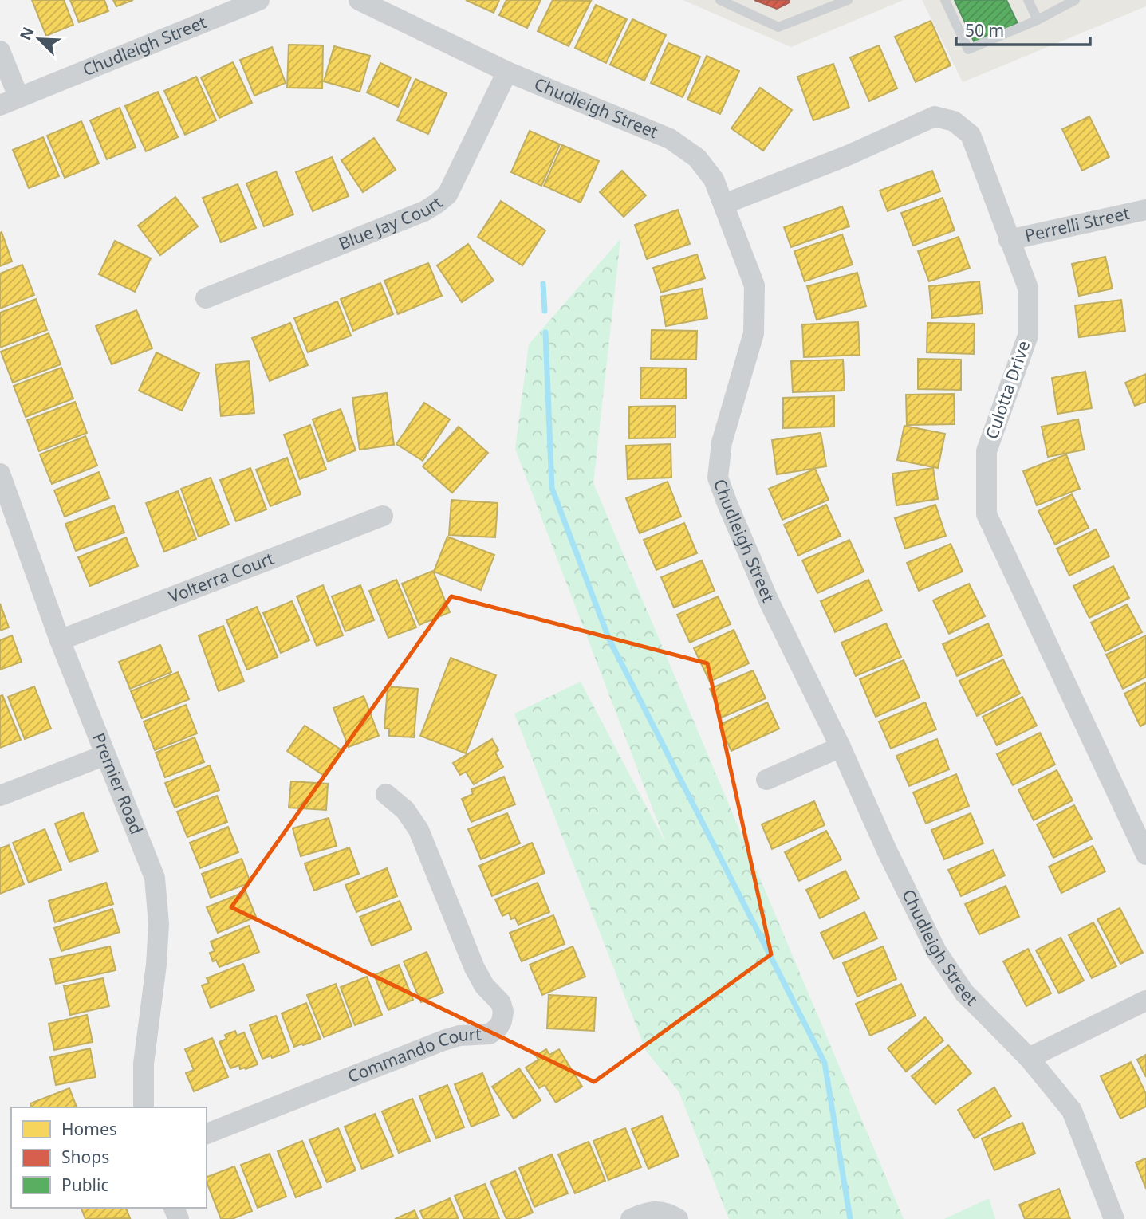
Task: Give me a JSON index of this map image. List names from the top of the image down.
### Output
{
  "streets": {
    "street": [
      "Chudleigh Street",
      "Blue Jay Court",
      "Perrelli Street",
      "Culotta Drive",
      "Volterra Court",
      "Premier Road",
      "Commando Court"
    ]
  },
  "crossings": [
    ["Chudleigh Street", "Blue Jay Court"],
    ["Chudleigh Street", "Culotta Drive"],
    ["Perrelli Street", "Culotta Drive"],
    ["Volterra Court", "Premier Road"]
  ],
  "legend": ["Homes", "Shops", "Public"],
  "scale_bar": "50 m",
  "north": "top left"
}
